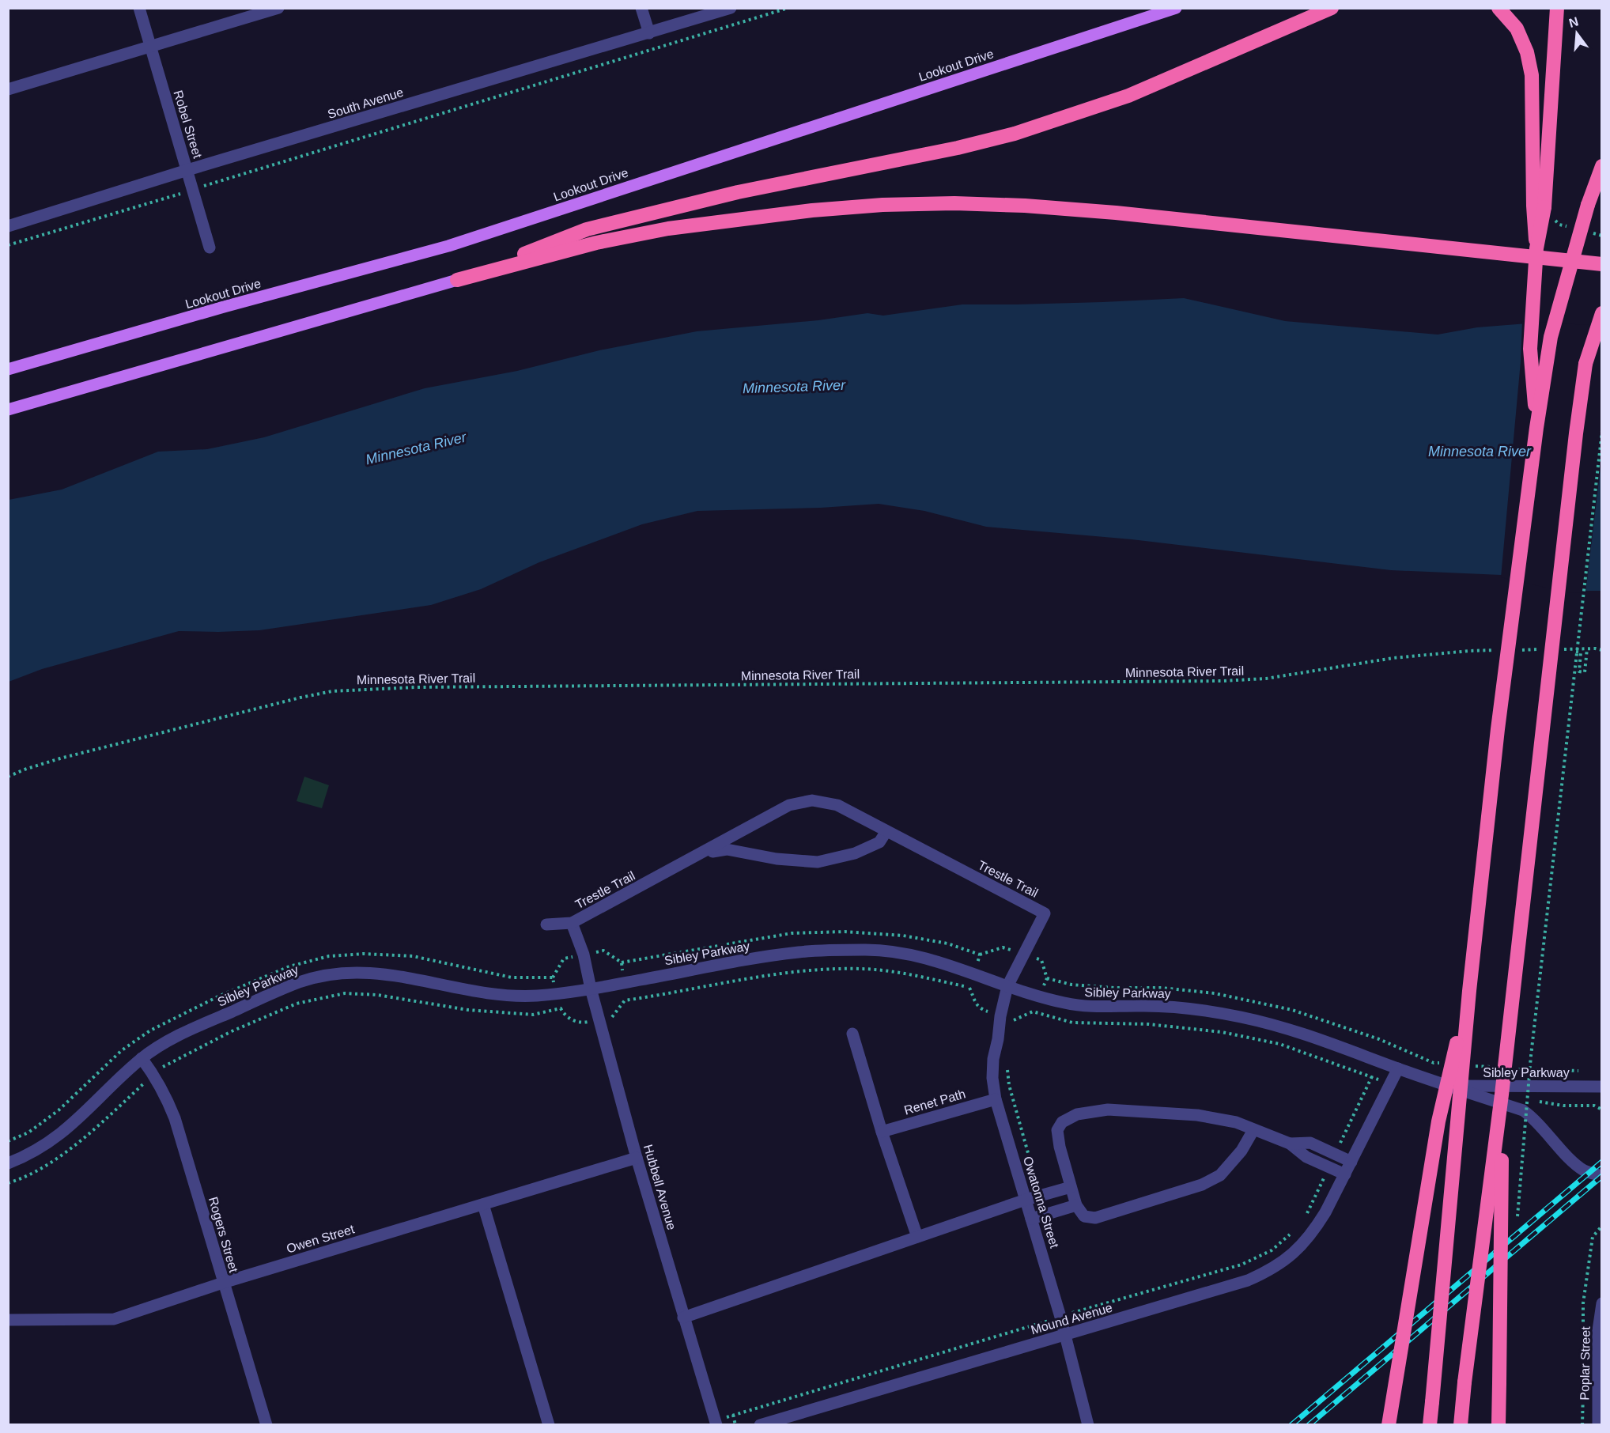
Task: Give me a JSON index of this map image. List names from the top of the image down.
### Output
{
  "streets": {
    "main road": ["Lookout Drive"],
    "street": [
      "South Avenue",
      "Robel Street",
      "Trestle Trail",
      "Sibley Parkway",
      "Renet Path",
      "Hubbell Avenue",
      "Owatonna Street",
      "Rogers Street",
      "Owen Street",
      "Mound Avenue",
      "Poplar Street"
    ],
    "path": ["Minnesota River Trail"]
  },
  "crossings": [
    ["South Avenue", "Robel Street"],
    ["Trestle Trail", "Sibley Parkway"],
    ["Trestle Trail", "Hubbell Avenue"],
    ["Trestle Trail", "Owatonna Street"],
    ["Sibley Parkway", "Hubbell Avenue"],
    ["Sibley Parkway", "Owatonna Street"],
    ["Sibley Parkway", "Rogers Street"],
    ["Sibley Parkway", "Mound Avenue"],
    ["Renet Path", "Owatonna Street"],
    ["Hubbell Avenue", "Owen Street"],
    ["Owatonna Street", "Mound Avenue"],
    ["Rogers Street", "Owen Street"]
  ],
  "water": ["Minnesota River"],
  "north": "top"
}
